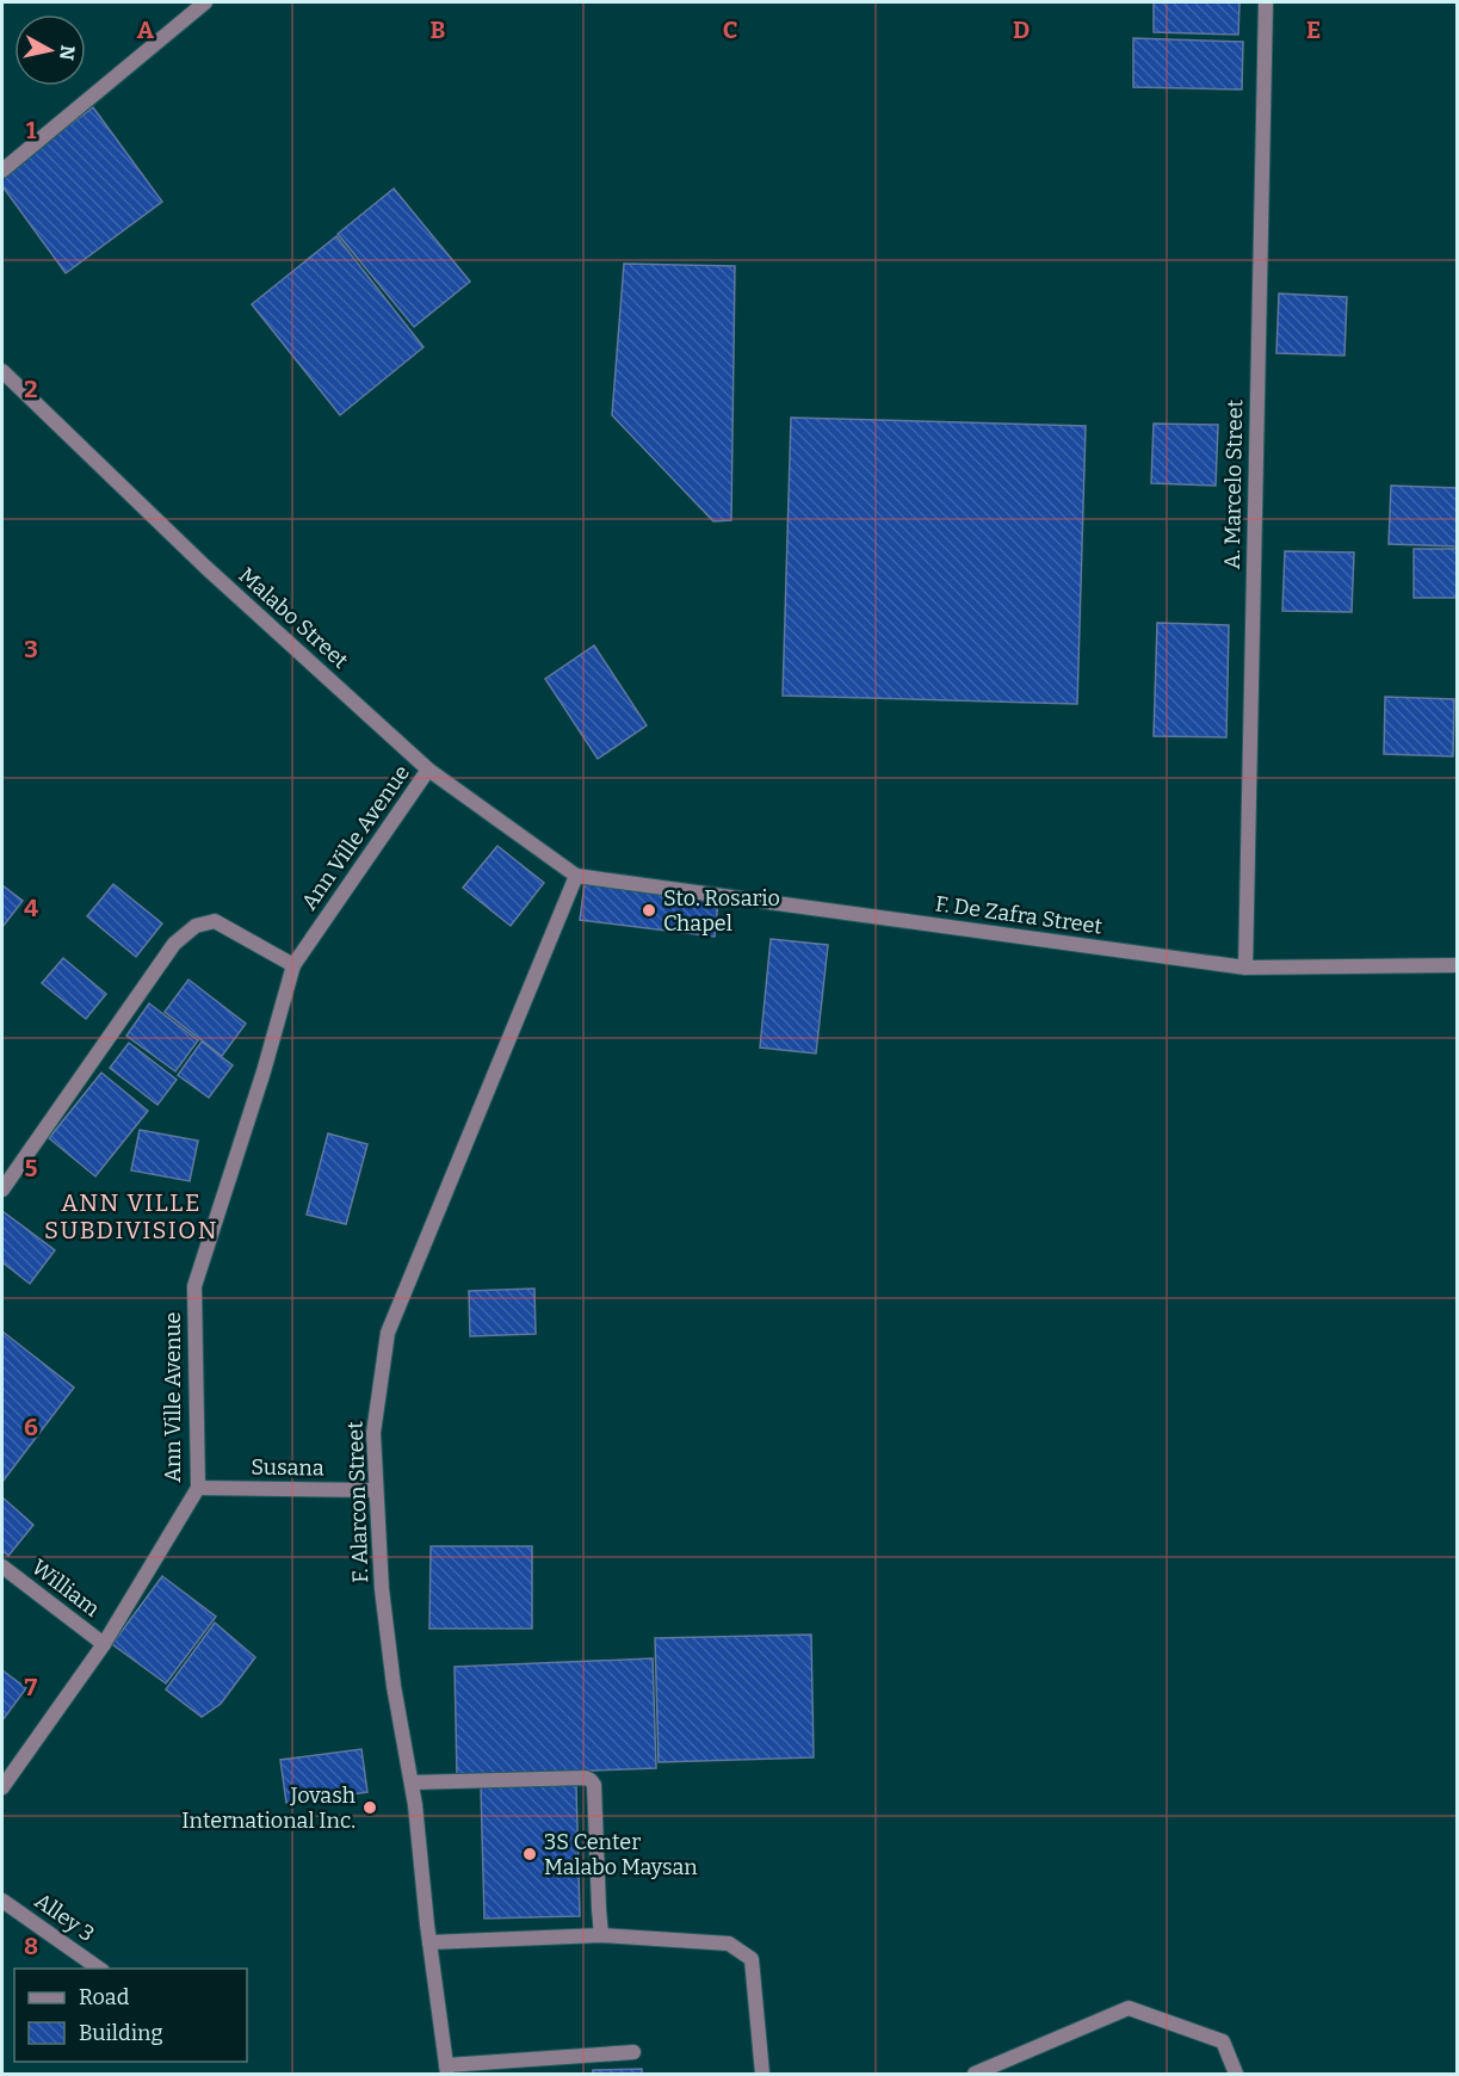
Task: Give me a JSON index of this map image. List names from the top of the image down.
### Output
{
  "streets": {
    "street": [
      "A. Marcelo Street",
      "Malabo Street",
      "Ann Ville Avenue",
      "F. De Zafra Street",
      "Susana",
      "F. Alarcon Street",
      "William",
      "Alley 3"
    ]
  },
  "crossings": [
    ["A. Marcelo Street", "F. De Zafra Street"],
    ["Malabo Street", "Ann Ville Avenue"],
    ["Malabo Street", "F. De Zafra Street"],
    ["Malabo Street", "F. Alarcon Street"],
    ["Ann Ville Avenue", "Susana"],
    ["Ann Ville Avenue", "William"],
    ["F. De Zafra Street", "F. Alarcon Street"],
    ["Susana", "F. Alarcon Street"]
  ],
  "districts": ["ANN VILLE SUBDIVISION"],
  "places": ["Sto. Rosario Chapel", "Jovash International Inc.", "3S Center Malabo Maysan"],
  "legend": ["Road", "Building"],
  "north": "right",
  "grid": {
    "columns": [
      "A",
      "B",
      "C",
      "D",
      "E"
    ],
    "rows": [
      "1",
      "2",
      "3",
      "4",
      "5",
      "6",
      "7",
      "8"
    ]
  }
}
